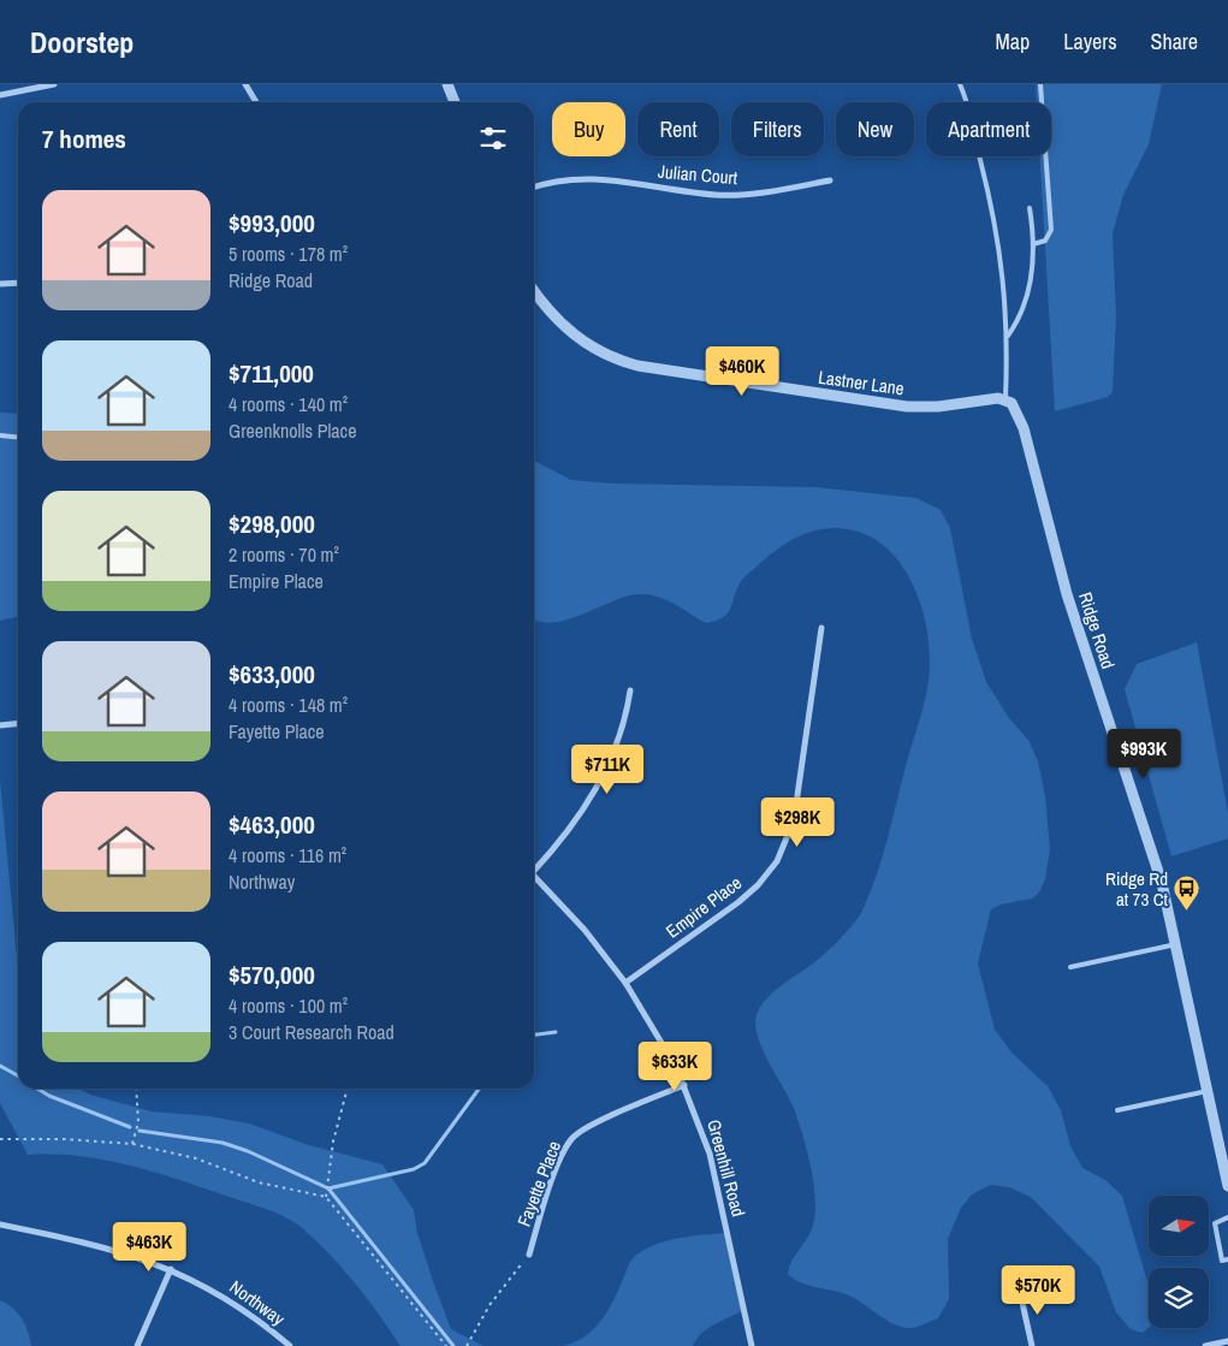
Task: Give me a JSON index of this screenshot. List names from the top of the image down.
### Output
{
  "streets": {
    "street": [
      "Julian Court",
      "Lastner Lane",
      "Ridge Road",
      "Empire Place",
      "Greenhill Road",
      "Fayette Place",
      "Northway"
    ]
  },
  "crossings": [
    ["Lastner Lane", "Ridge Road"],
    ["Empire Place", "Greenhill Road"],
    ["Greenhill Road", "Fayette Place"]
  ],
  "places": {
    "bus stop": ["Ridge Rd at 73 Ct"]
  },
  "north": "right",
  "page": {
    "header": "Doorstep",
    "nav": ["Map", "Layers", "Share"],
    "chip": [
      "Buy",
      "Rent",
      "Filters",
      "New",
      "Apartment"
    ],
    "heading": "7 homes",
    "list": [
      {
        "name": "$993,000",
        "note": "5 rooms · 178 m² · Ridge Road"
      },
      {
        "name": "$711,000",
        "note": "4 rooms · 140 m² · Greenknolls Place"
      },
      {
        "name": "$298,000",
        "note": "2 rooms · 70 m² · Empire Place"
      },
      {
        "name": "$633,000",
        "note": "4 rooms · 148 m² · Fayette Place"
      },
      {
        "name": "$463,000",
        "note": "4 rooms · 116 m² · Northway"
      },
      {
        "name": "$570,000",
        "note": "4 rooms · 100 m² · 3 Court Research Road"
      }
    ],
    "price": [
      "$460K",
      "$993K",
      "$711K",
      "$298K",
      "$633K",
      "$463K",
      "$570K"
    ]
  }
}
